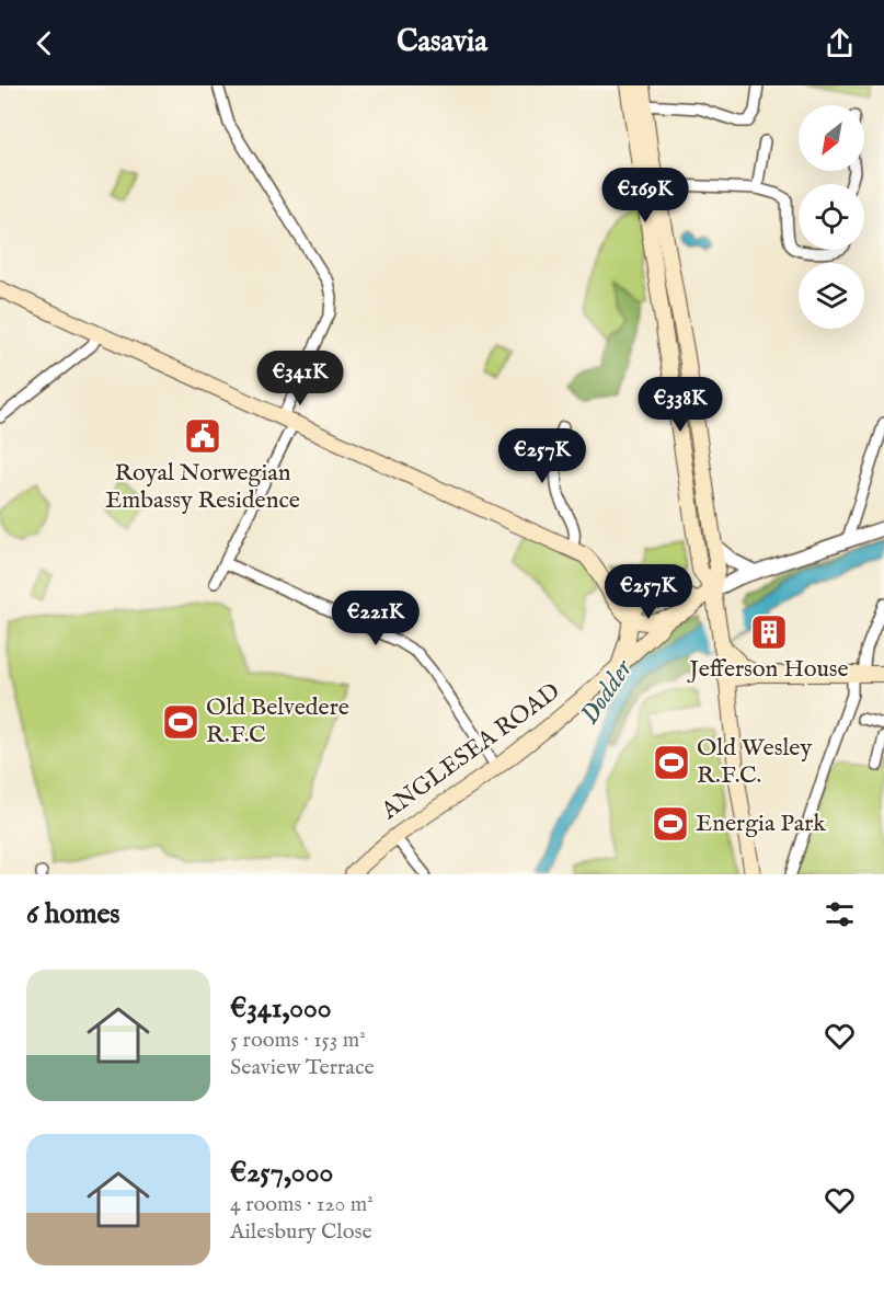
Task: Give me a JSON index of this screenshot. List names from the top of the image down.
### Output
{
  "streets": {
    "main road": ["ANGLESEA ROAD"]
  },
  "water": ["Dodder"],
  "places": {
    "public building": ["Royal Norwegian Embassy Residence"],
    "building": ["Jefferson House"],
    "sports": ["Old Belvedere R.F.C", "Old Wesley R.F.C.", "Energia Park"]
  },
  "north": "bottom left",
  "page": {
    "header": "Casavia",
    "price": [
      "€169K",
      "€341K",
      "€338K",
      "€257K",
      "€257K",
      "€221K"
    ],
    "heading": "6 homes",
    "list": [
      {
        "name": "€341,000",
        "note": "5 rooms · 153 m² · Seaview Terrace"
      },
      {
        "name": "€257,000",
        "note": "4 rooms · 120 m² · Ailesbury Close"
      }
    ]
  }
}
